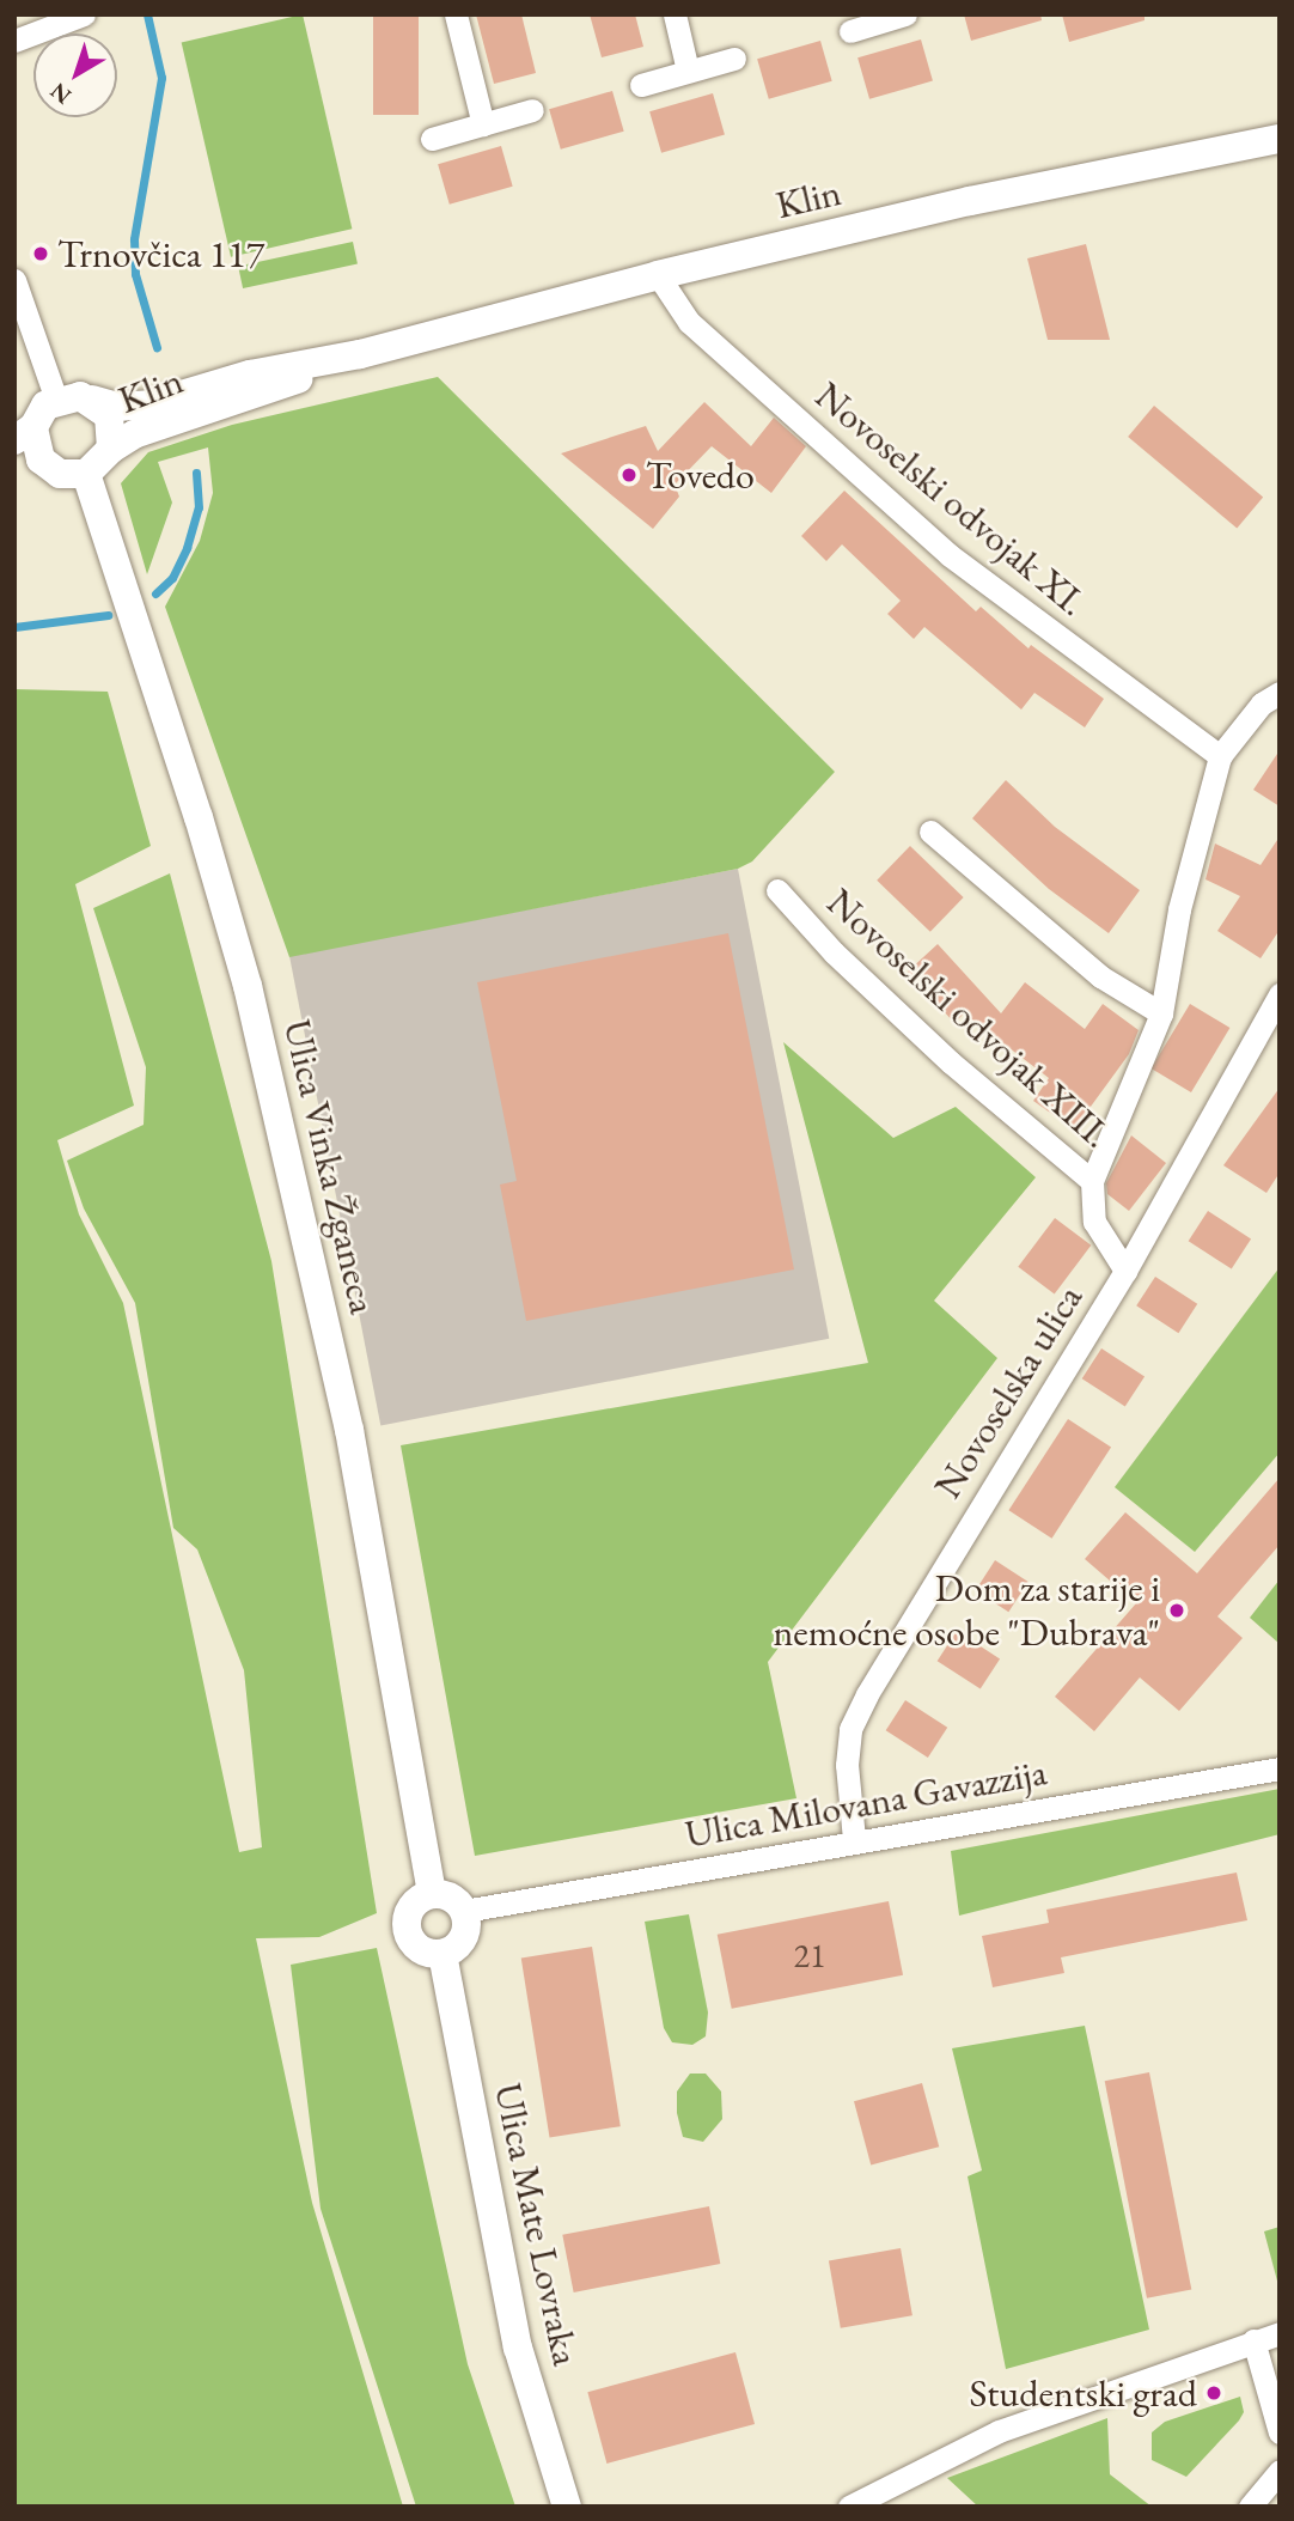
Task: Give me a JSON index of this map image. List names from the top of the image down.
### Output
{
  "streets": {
    "street": [
      "Klin",
      "Novoselski odvojak XI.",
      "Novoselski odvojak XIII.",
      "Ulica Vinka Žganeca",
      "Novoselska ulica",
      "Ulica Milovana Gavazzija",
      "Ulica Mate Lovraka"
    ]
  },
  "crossings": [
    ["Klin", "Novoselski odvojak XI."],
    ["Klin", "Ulica Vinka Žganeca"],
    ["Novoselski odvojak XI.", "Novoselski odvojak XIII."],
    ["Ulica Vinka Žganeca", "Ulica Milovana Gavazzija"],
    ["Ulica Vinka Žganeca", "Ulica Mate Lovraka"],
    ["Novoselska ulica", "Ulica Milovana Gavazzija"],
    ["Ulica Milovana Gavazzija", "Ulica Mate Lovraka"]
  ],
  "places": [
    "Trnovčica 117",
    "Tovedo",
    "Dom za starije i nemoćne osobe \"Dubrava\"",
    "Studentski grad"
  ],
  "house_numbers": ["21"],
  "north": "bottom left"
}
